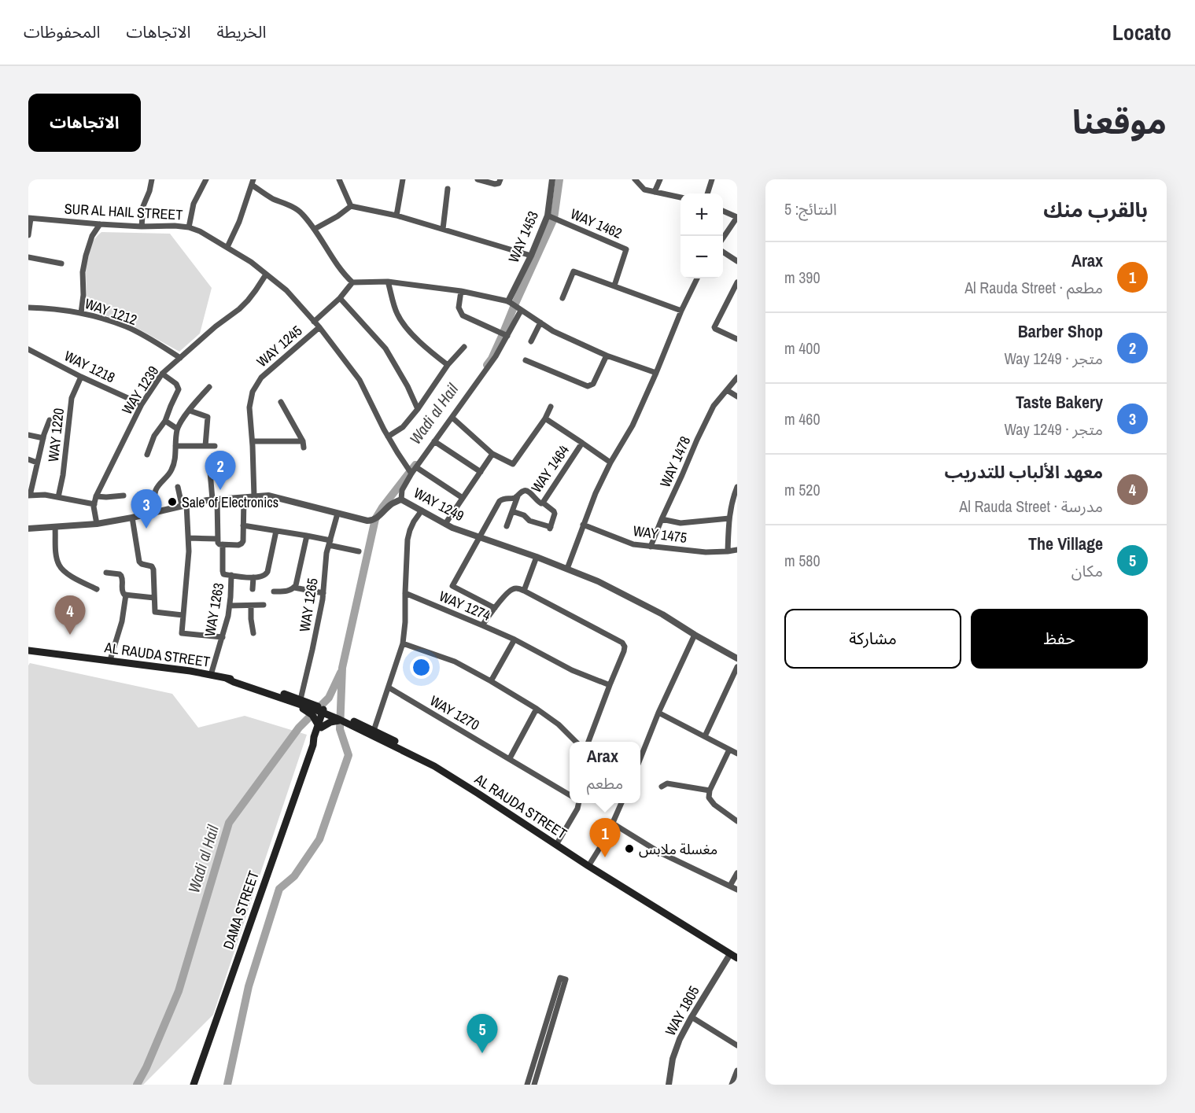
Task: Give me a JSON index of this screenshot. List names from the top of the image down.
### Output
{
  "streets": {
    "main road": ["AL RAUDA STREET", "DAMA STREET"],
    "street": [
      "SUR AL HAIL STREET",
      "WAY 1462",
      "WAY 1453",
      "WAY 1212",
      "WAY 1245",
      "WAY 1218",
      "WAY 1239",
      "WAY 1220",
      "WAY 1478",
      "WAY 1464",
      "WAY 1249",
      "WAY 1475",
      "WAY 1265",
      "WAY 1274",
      "WAY 1263",
      "WAY 1270",
      "WAY 1805"
    ]
  },
  "crossings": [
    ["SUR AL HAIL STREET", "WAY 1245"],
    ["SUR AL HAIL STREET", "WAY 1239"],
    ["WAY 1462", "WAY 1453"],
    ["WAY 1212", "WAY 1239"],
    ["WAY 1245", "WAY 1249"],
    ["WAY 1218", "WAY 1239"],
    ["WAY 1218", "WAY 1220"],
    ["WAY 1239", "WAY 1249"],
    ["WAY 1478", "WAY 1475"],
    ["WAY 1464", "WAY 1249"],
    ["WAY 1249", "WAY 1265"],
    ["WAY 1265", "AL RAUDA STREET"],
    ["WAY 1263", "AL RAUDA STREET"],
    ["AL RAUDA STREET", "DAMA STREET"],
    ["AL RAUDA STREET", "WAY 1805"]
  ],
  "water": ["Wadi al Hail"],
  "places": ["Sale of Electronics", "مغسلة ملابس"],
  "page": {
    "header": "Locato",
    "nav": ["الخريطة", "الاتجاهات", "المحفوظات"],
    "title": "موقعنا",
    "buttons": [
      "الاتجاهات",
      ["حفظ", "مشاركة"]
    ],
    "heading": ["بالقرب منك", "النتائج: 5"],
    "map_buttons": ["+", "−"],
    "list": [
      {
        "mark": "1",
        "name": "Arax",
        "note": "مطعم · Al Rauda Street",
        "value": "390 m"
      },
      {
        "mark": "2",
        "name": "Barber Shop",
        "note": "متجر · Way 1249",
        "value": "400 m"
      },
      {
        "mark": "3",
        "name": "Taste Bakery",
        "note": "متجر · Way 1249",
        "value": "460 m"
      },
      {
        "mark": "4",
        "name": "معهد الألباب للتدريب",
        "note": "مدرسة · Al Rauda Street",
        "value": "520 m"
      },
      {
        "mark": "5",
        "name": "The Village",
        "note": "مكان",
        "value": "580 m"
      }
    ],
    "pins": [
      "2",
      "3",
      "4",
      "1",
      "5"
    ],
    "popup": ["Arax", "مطعم"]
  }
}
